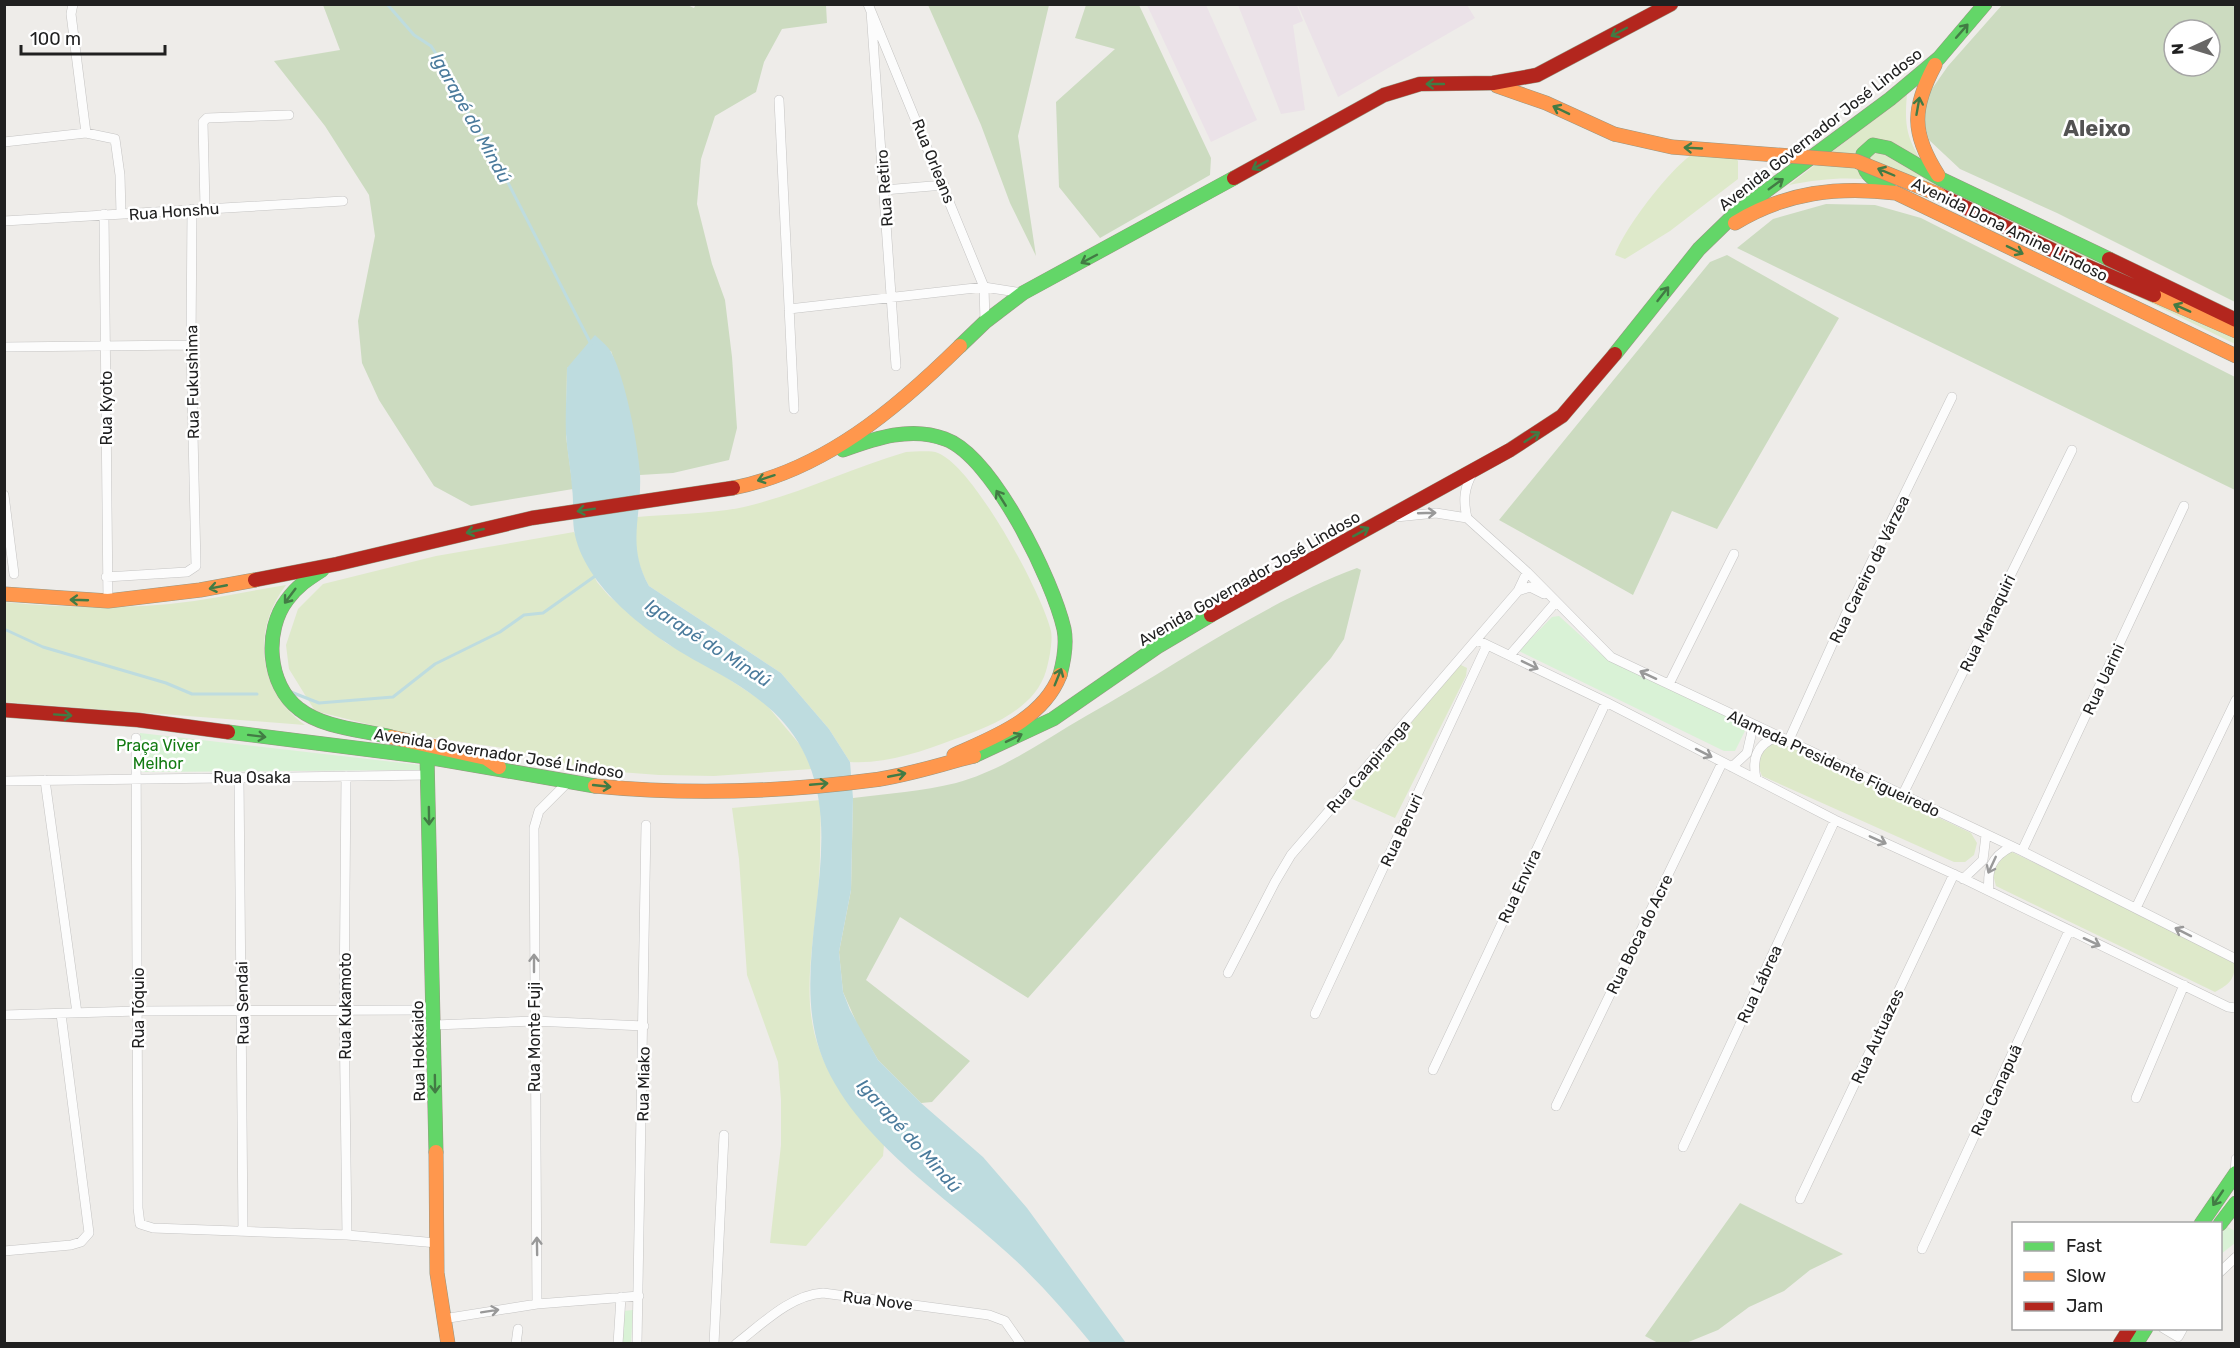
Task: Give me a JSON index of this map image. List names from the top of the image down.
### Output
{
  "streets": {
    "main road": ["Avenida Governador José Lindoso", "Avenida Dona Amine Lindoso", "Rua Hokkaido"],
    "street": [
      "Rua Orleans",
      "Rua Retiro",
      "Rua Honshu",
      "Rua Fukushima",
      "Rua Kyoto",
      "Rua Careiro da Várzea",
      "Rua Manaquiri",
      "Rua Uarini",
      "Alameda Presidente Figueiredo",
      "Rua Caapiranga",
      "Rua Osaka",
      "Rua Beruri",
      "Rua Envira",
      "Rua Boca do Acre",
      "Rua Lábrea",
      "Rua Sendai",
      "Rua Kukamoto",
      "Rua Tóquio",
      "Rua Autuazes",
      "Rua Monte Fuji",
      "Rua Miako",
      "Rua Canapuã",
      "Rua Nove"
    ]
  },
  "crossings": [
    ["Avenida Governador José Lindoso", "Avenida Dona Amine Lindoso"],
    ["Avenida Governador José Lindoso", "Rua Monte Fuji"],
    ["Avenida Governador José Lindoso", "Rua Hokkaido"],
    ["Rua Orleans", "Rua Retiro"],
    ["Rua Honshu", "Rua Fukushima"],
    ["Rua Honshu", "Rua Kyoto"],
    ["Rua Fukushima", "Rua Kyoto"],
    ["Rua Careiro da Várzea", "Alameda Presidente Figueiredo"],
    ["Rua Manaquiri", "Alameda Presidente Figueiredo"],
    ["Rua Uarini", "Alameda Presidente Figueiredo"],
    ["Alameda Presidente Figueiredo", "Rua Caapiranga"],
    ["Alameda Presidente Figueiredo", "Rua Autuazes"],
    ["Rua Osaka", "Rua Sendai"],
    ["Rua Osaka", "Rua Kukamoto"],
    ["Rua Osaka", "Rua Tóquio"],
    ["Rua Osaka", "Rua Hokkaido"],
    ["Rua Sendai", "Rua Tóquio"]
  ],
  "one_way": ["Avenida Governador José Lindoso", "Rua Monte Fuji", "Rua Hokkaido"],
  "districts": ["Aleixo"],
  "water": ["Igarapé do Mindú"],
  "parks": ["Praça Viver Melhor"],
  "legend": ["Fast", "Slow", "Jam"],
  "scale_bar": "100 m",
  "north": "left"
}
